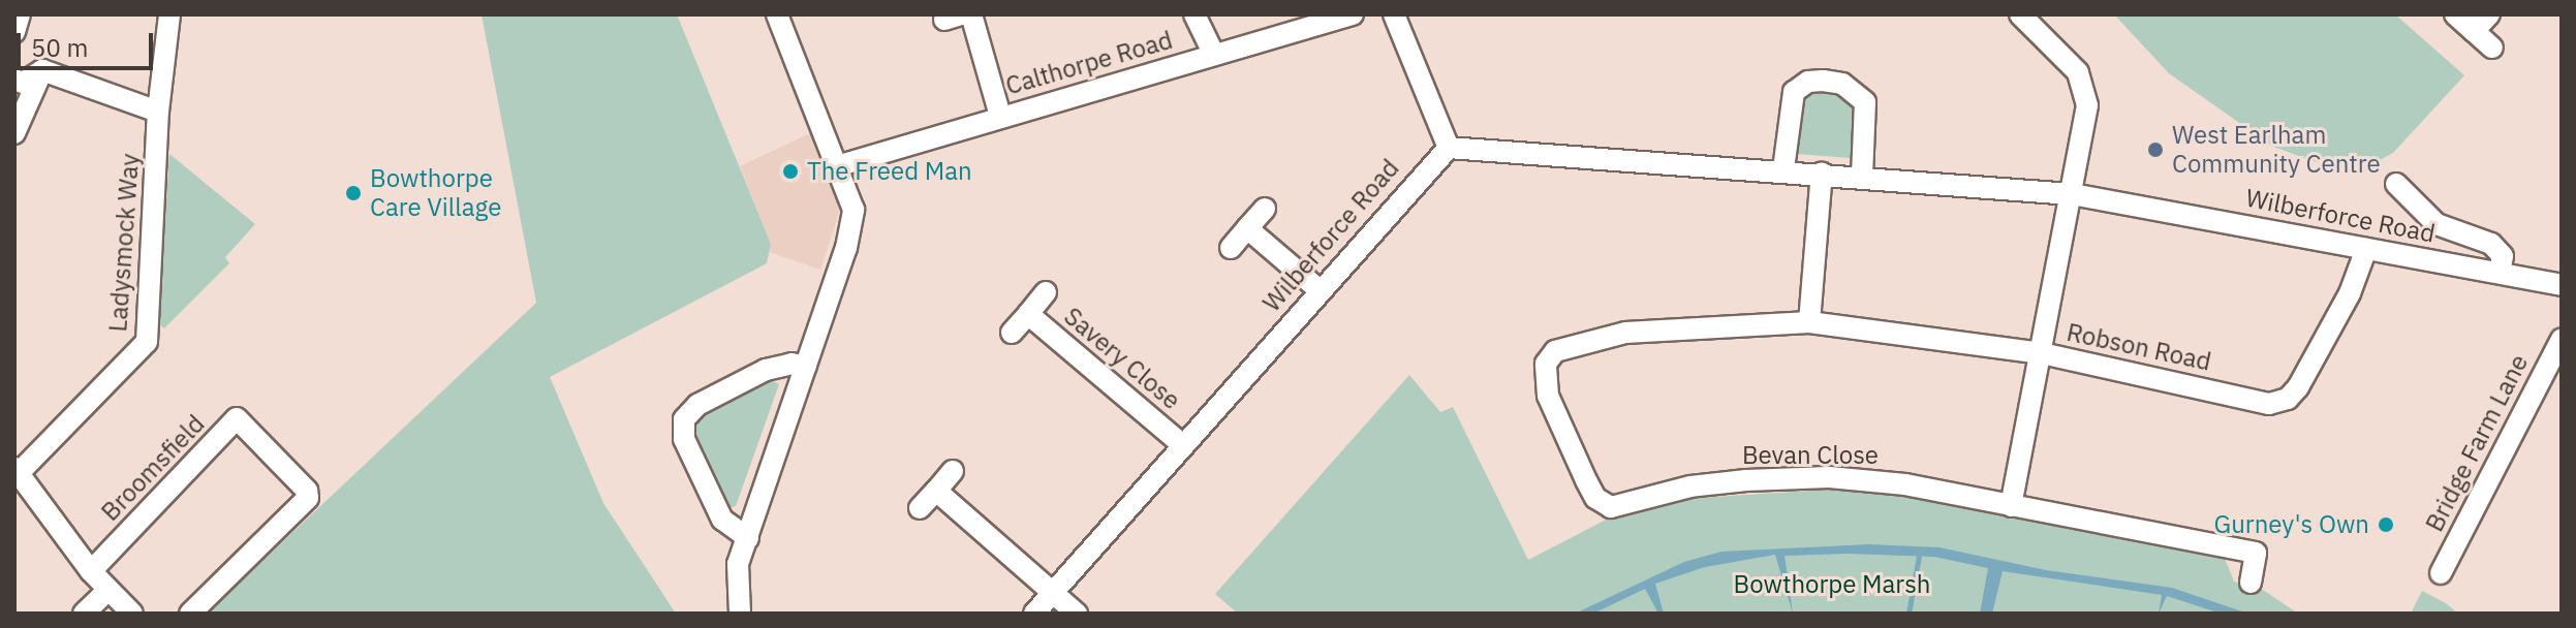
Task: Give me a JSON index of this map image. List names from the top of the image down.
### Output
{
  "streets": {
    "street": [
      "Calthorpe Road",
      "Wilberforce Road",
      "Ladysmock Way",
      "Robson Road",
      "Savery Close",
      "Bridge Farm Lane",
      "Bevan Close",
      "Broomsfield"
    ]
  },
  "crossings": [
    ["Wilberforce Road", "Robson Road"],
    ["Wilberforce Road", "Savery Close"],
    ["Robson Road", "Bevan Close"]
  ],
  "parks": ["Bowthorpe Marsh"],
  "places": [
    "West Earlham Community Centre",
    "The Freed Man",
    "Bowthorpe Care Village",
    "Gurney's Own"
  ],
  "scale_bar": "50 m"
}
